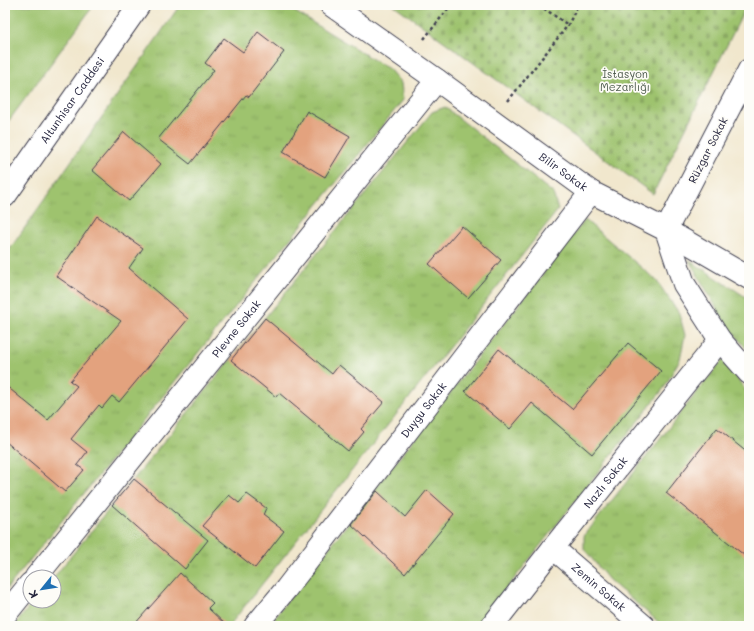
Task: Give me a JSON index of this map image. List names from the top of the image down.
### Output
{
  "streets": {
    "street": [
      "Altunhisar Caddesi",
      "Rüzgar Sokak",
      "Bilir Sokak",
      "Plevne Sokak",
      "Duygu Sokak",
      "Nazlı Sokak",
      "Zemin Sokak"
    ]
  },
  "crossings": [
    ["Rüzgar Sokak", "Bilir Sokak"],
    ["Bilir Sokak", "Plevne Sokak"],
    ["Bilir Sokak", "Duygu Sokak"],
    ["Nazlı Sokak", "Zemin Sokak"]
  ],
  "parks": ["İstasyon Mezarlığı"],
  "north": "bottom left"
}
